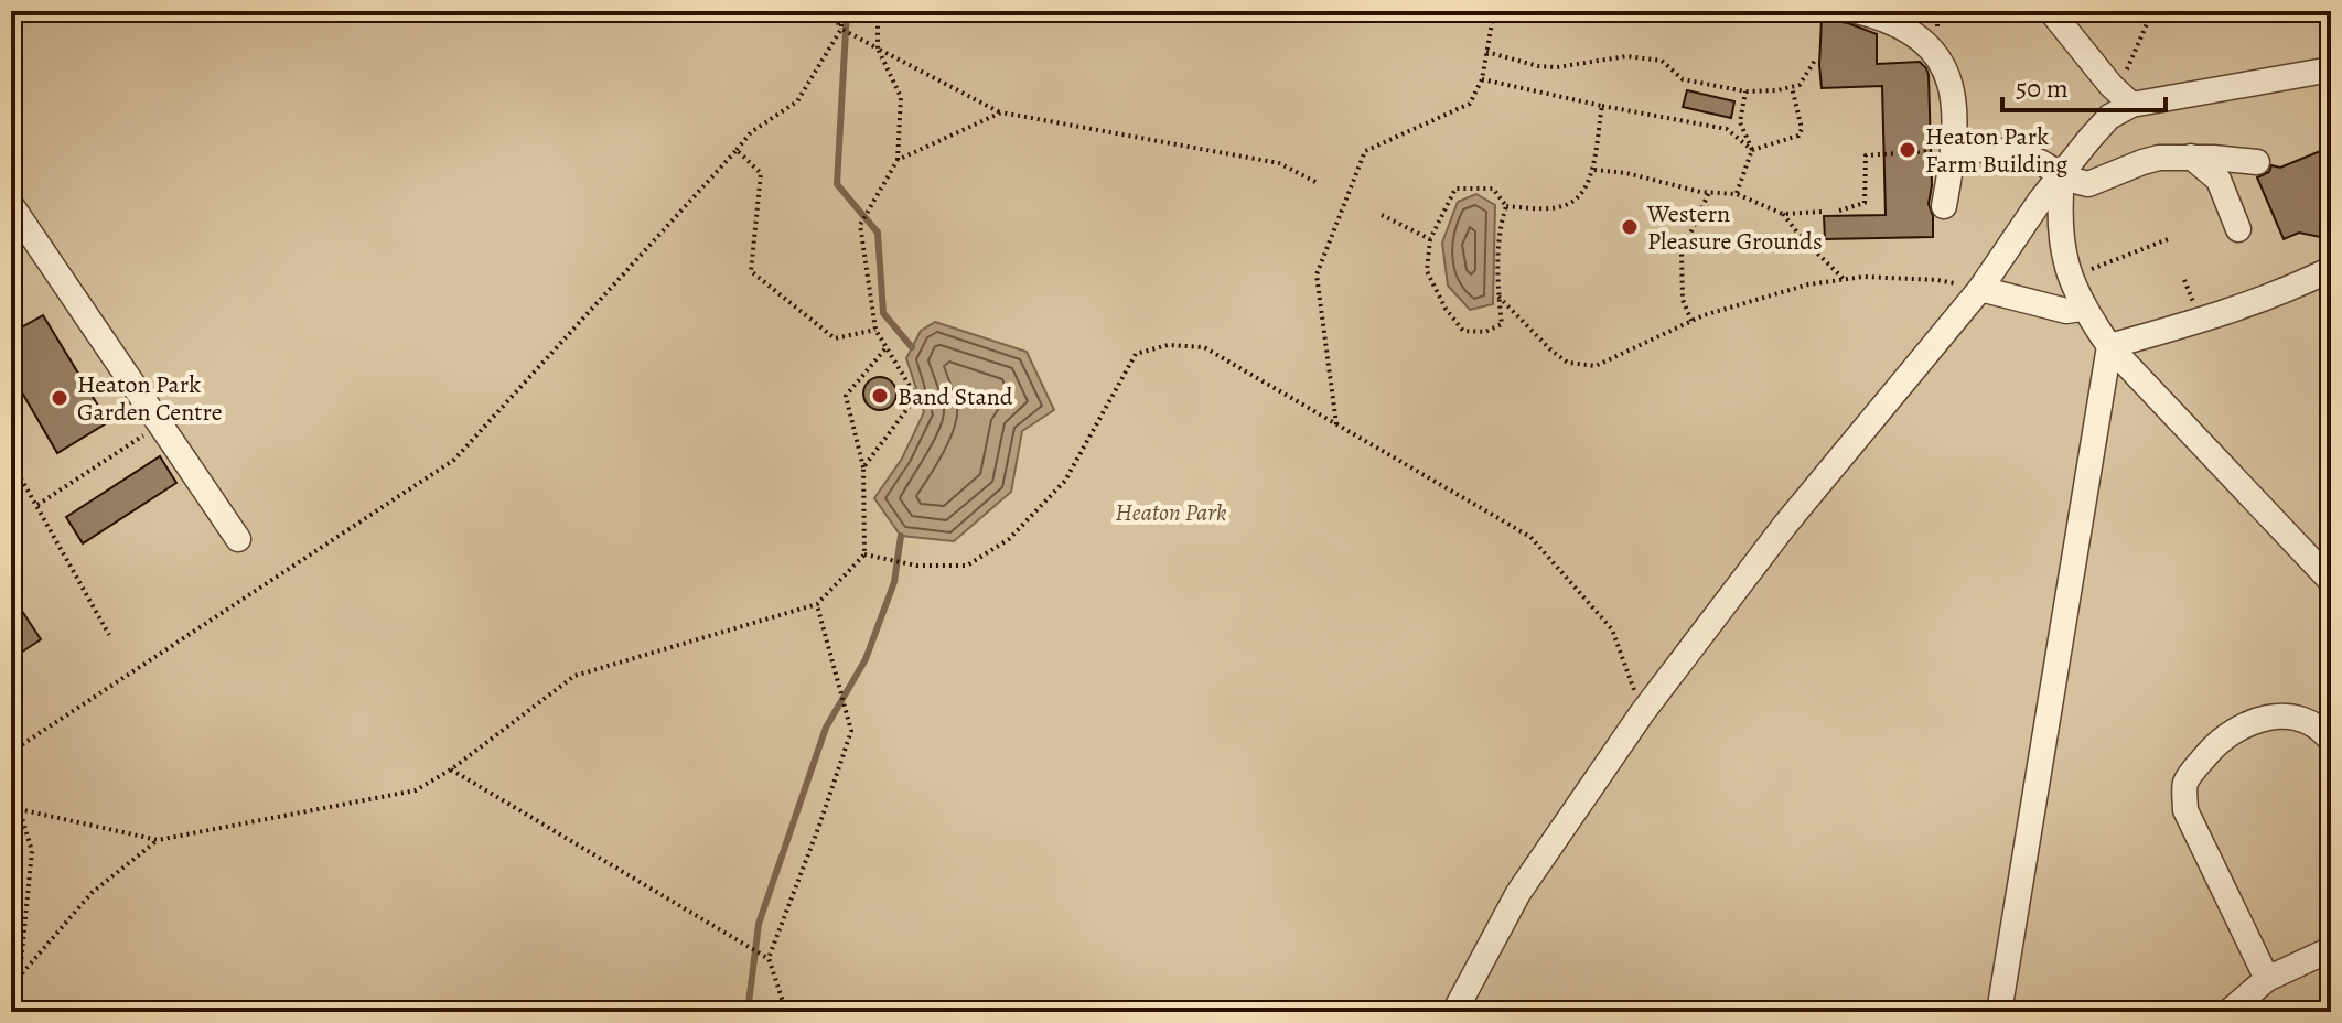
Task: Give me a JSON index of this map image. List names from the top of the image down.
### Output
{
  "parks": ["Heaton Park"],
  "places": [
    "Heaton Park Farm Building",
    "Western Pleasure Grounds",
    "Band Stand",
    "Heaton Park Garden Centre"
  ],
  "scale_bar": "50 m"
}
